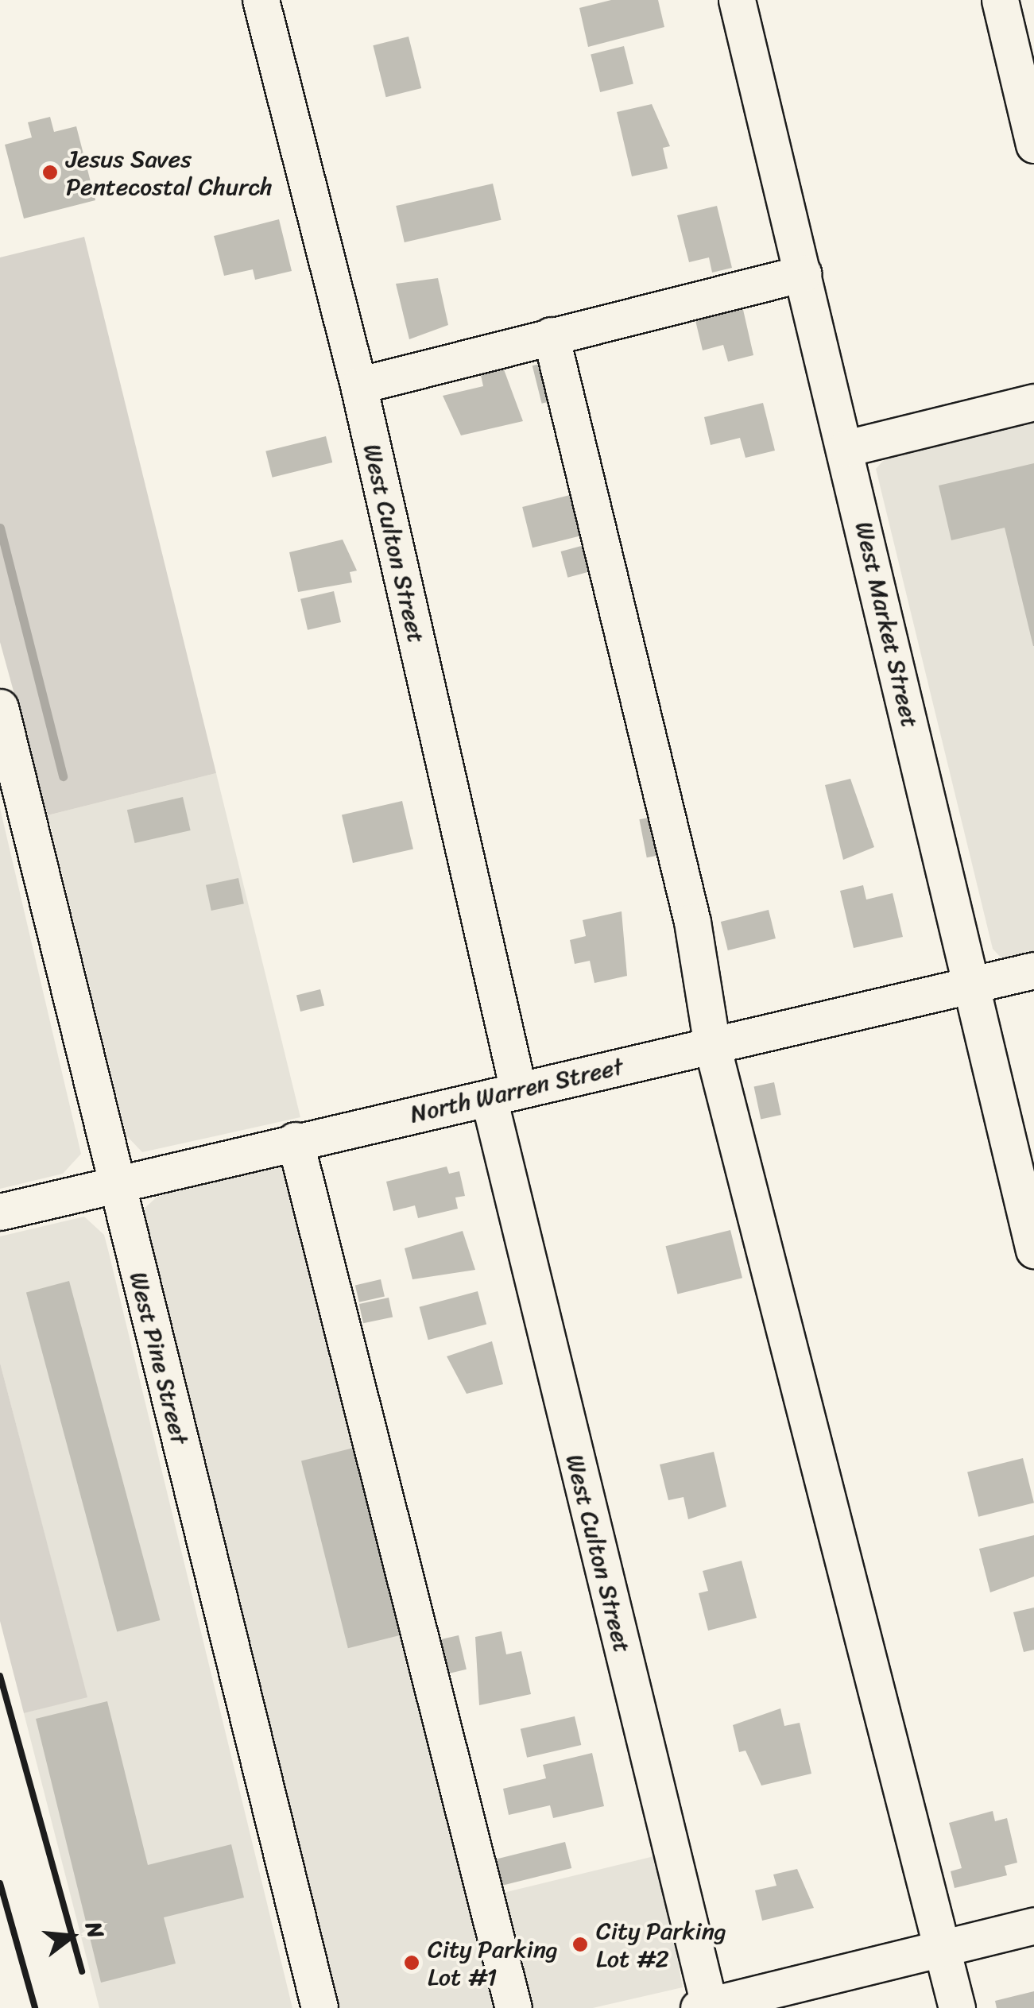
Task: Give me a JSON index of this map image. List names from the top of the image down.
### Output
{
  "streets": {
    "street": [
      "West Culton Street",
      "West Market Street",
      "North Warren Street",
      "West Pine Street"
    ]
  },
  "crossings": [
    ["West Culton Street", "North Warren Street"],
    ["West Market Street", "North Warren Street"],
    ["North Warren Street", "West Pine Street"]
  ],
  "places": ["Jesus Saves Pentecostal Church", "City Parking Lot #2", "City Parking Lot #1"],
  "north": "right"
}
